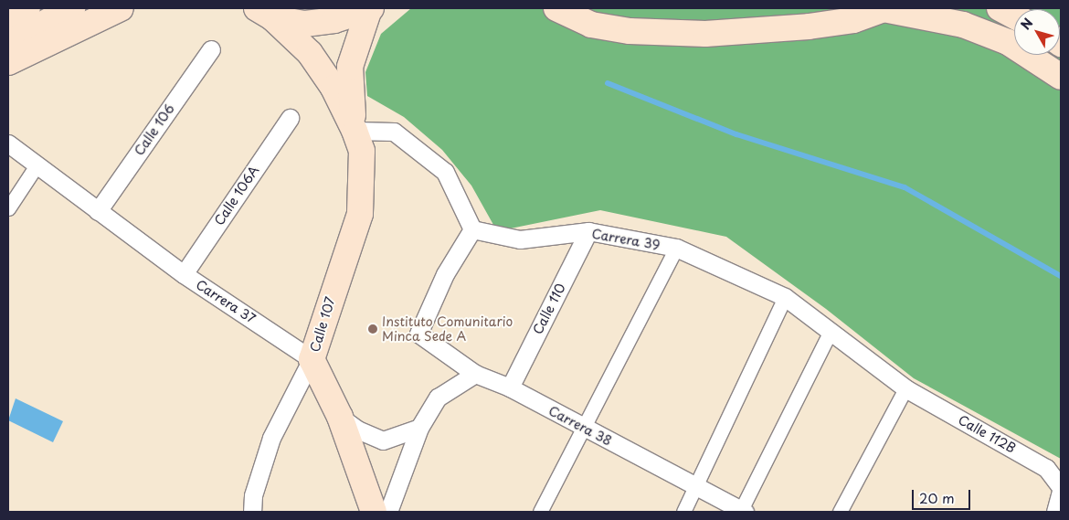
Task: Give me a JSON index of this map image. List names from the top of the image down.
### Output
{
  "streets": {
    "main road": ["Calle 107"],
    "street": [
      "Calle 106",
      "Calle 106A",
      "Carrera 39",
      "Carrera 37",
      "Calle 110",
      "Carrera 38",
      "Calle 112B"
    ]
  },
  "crossings": [
    ["Calle 106", "Carrera 37"],
    ["Calle 106A", "Carrera 37"],
    ["Carrera 39", "Calle 110"],
    ["Carrera 39", "Carrera 38"],
    ["Carrera 39", "Calle 112B"],
    ["Carrera 37", "Calle 107"],
    ["Calle 110", "Carrera 38"]
  ],
  "places": ["Instituto Comunitario Minca Sede A"],
  "scale_bar": "20 m",
  "north": "top left"
}
